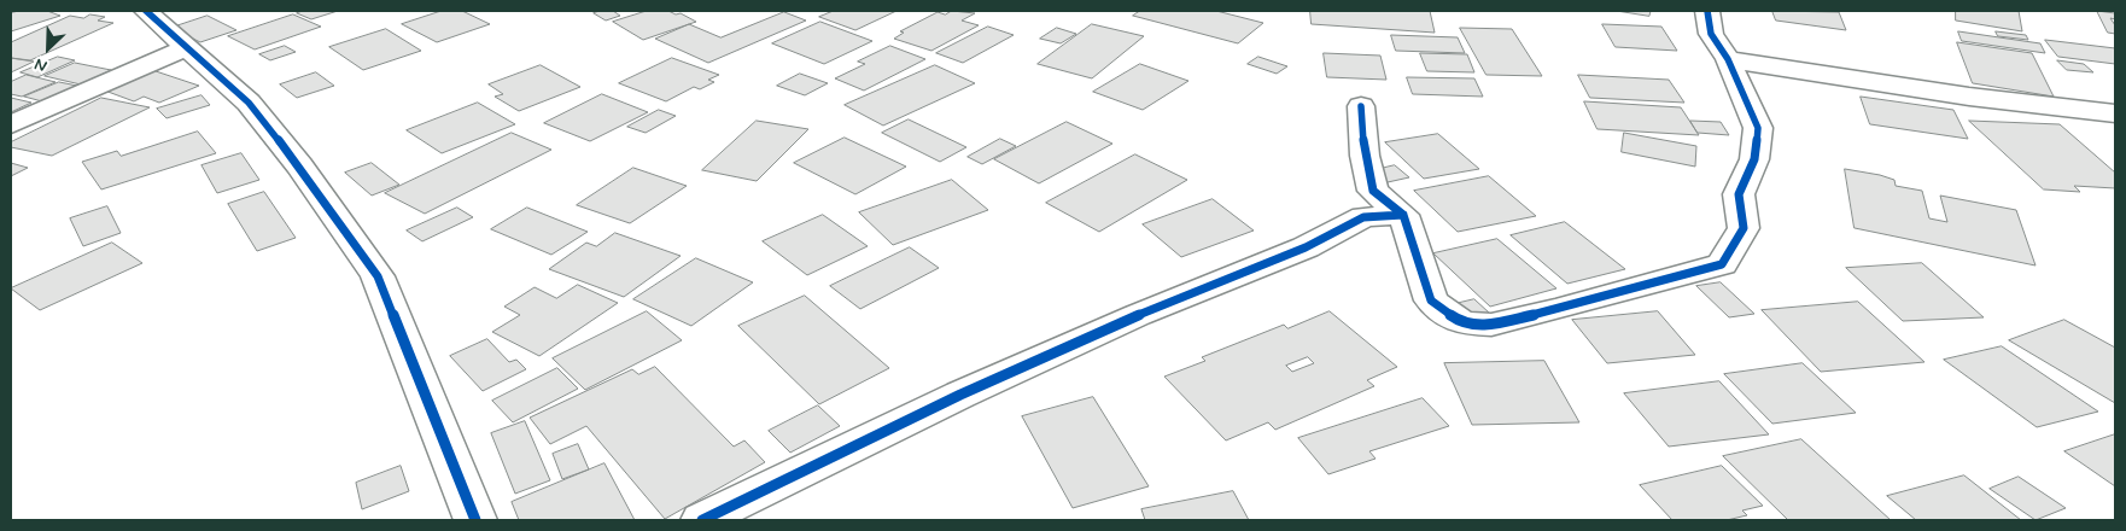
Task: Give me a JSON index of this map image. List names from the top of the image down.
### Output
{
  "north": "bottom left"
}
